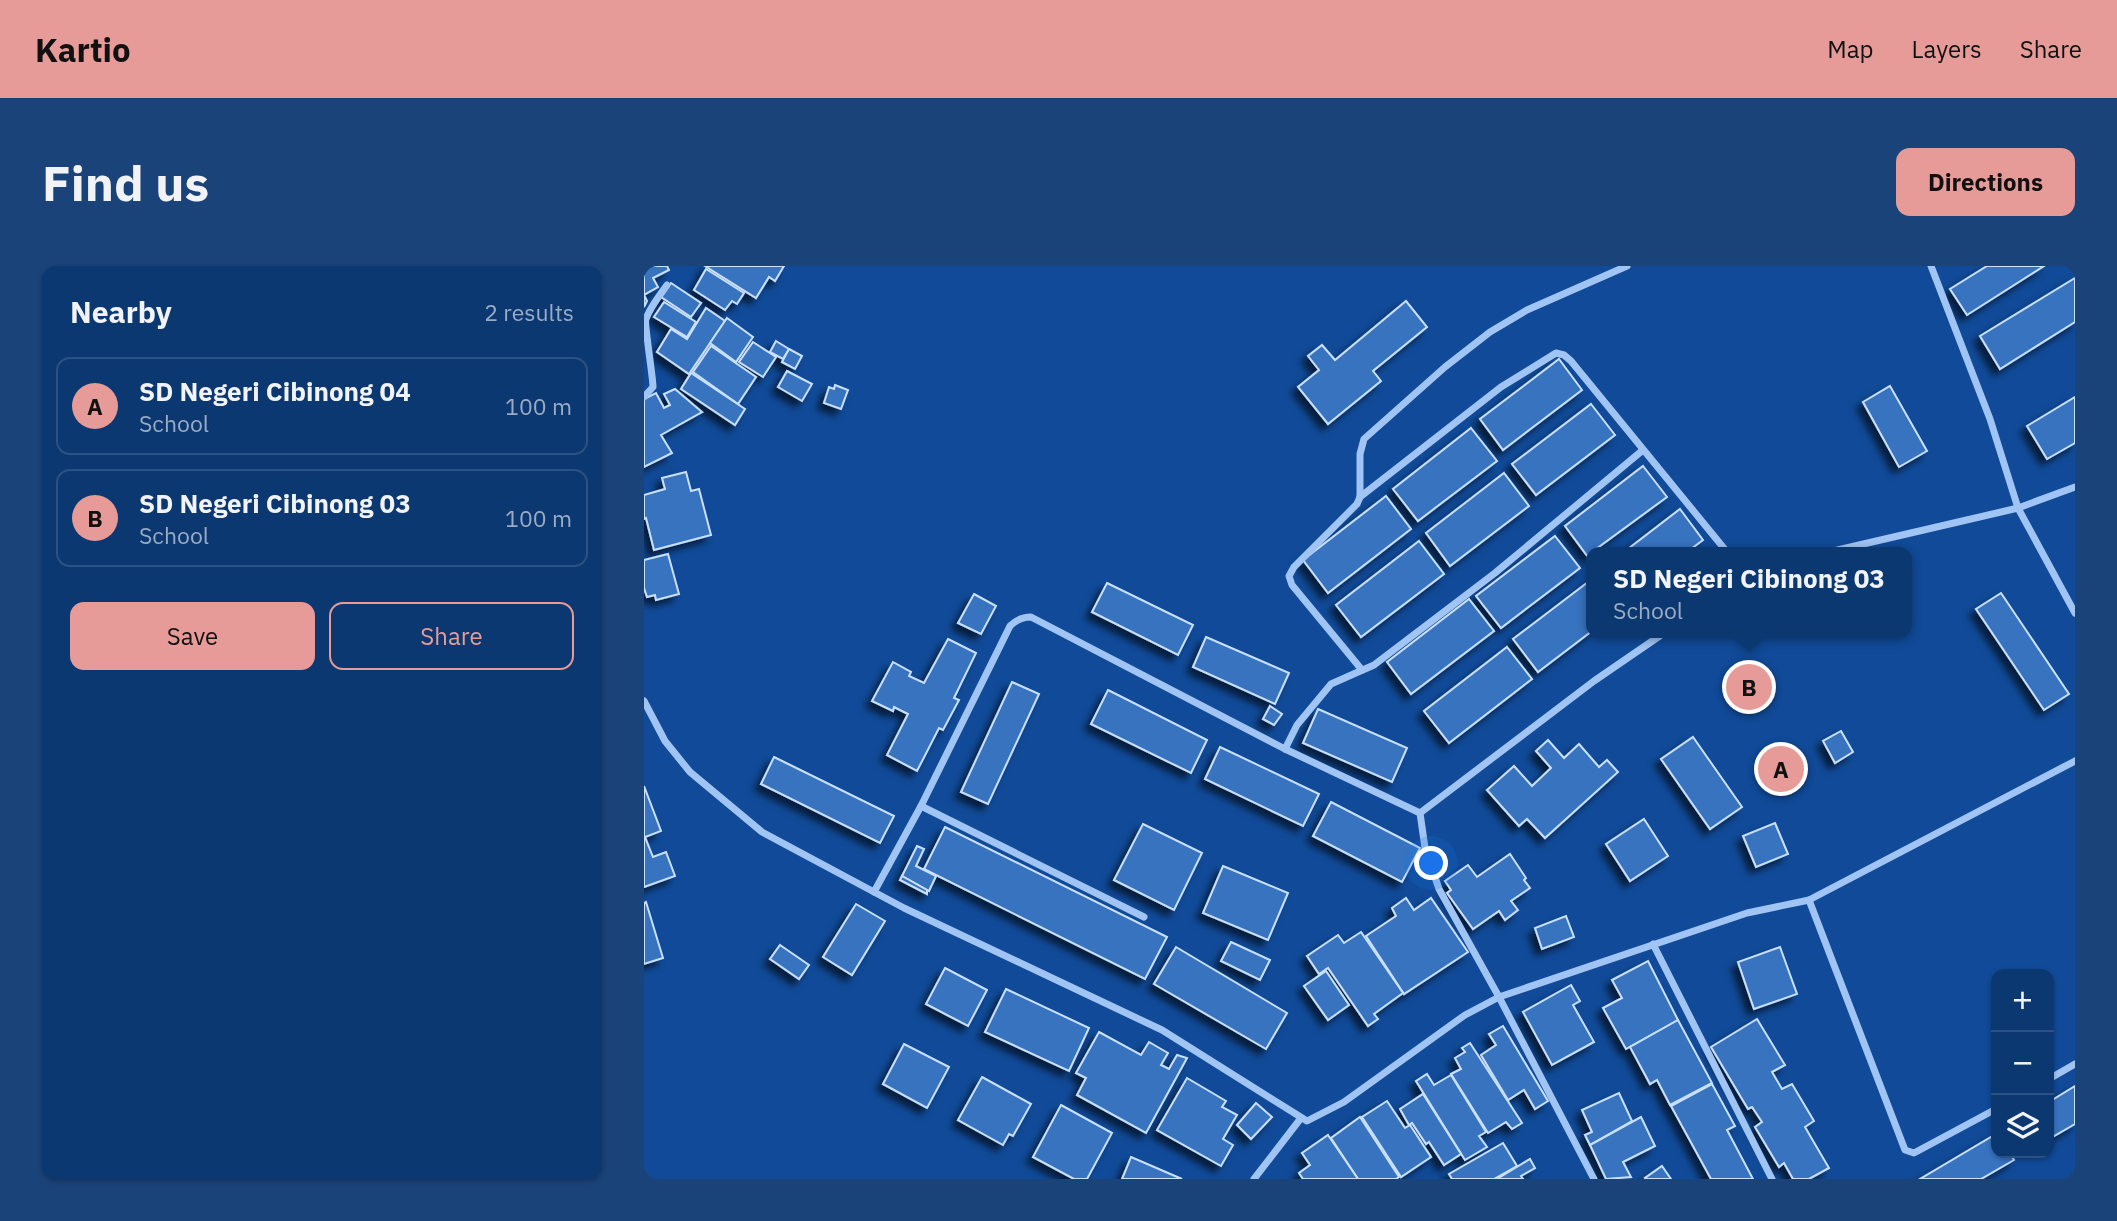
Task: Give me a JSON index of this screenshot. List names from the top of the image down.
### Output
{
  "page": {
    "header": "Kartio",
    "nav": ["Map", "Layers", "Share"],
    "buttons": [
      "Directions",
      ["Save", "Share"]
    ],
    "title": "Find us",
    "heading": ["Nearby", "2 results"],
    "list": [
      {
        "mark": "A",
        "name": "SD Negeri Cibinong 04",
        "note": "School",
        "value": "100 m"
      },
      {
        "mark": "B",
        "name": "SD Negeri Cibinong 03",
        "note": "School",
        "value": "100 m"
      }
    ],
    "popup": ["SD Negeri Cibinong 03", "School"],
    "pins": ["B", "A"],
    "map_buttons": ["+", "−"]
  }
}
